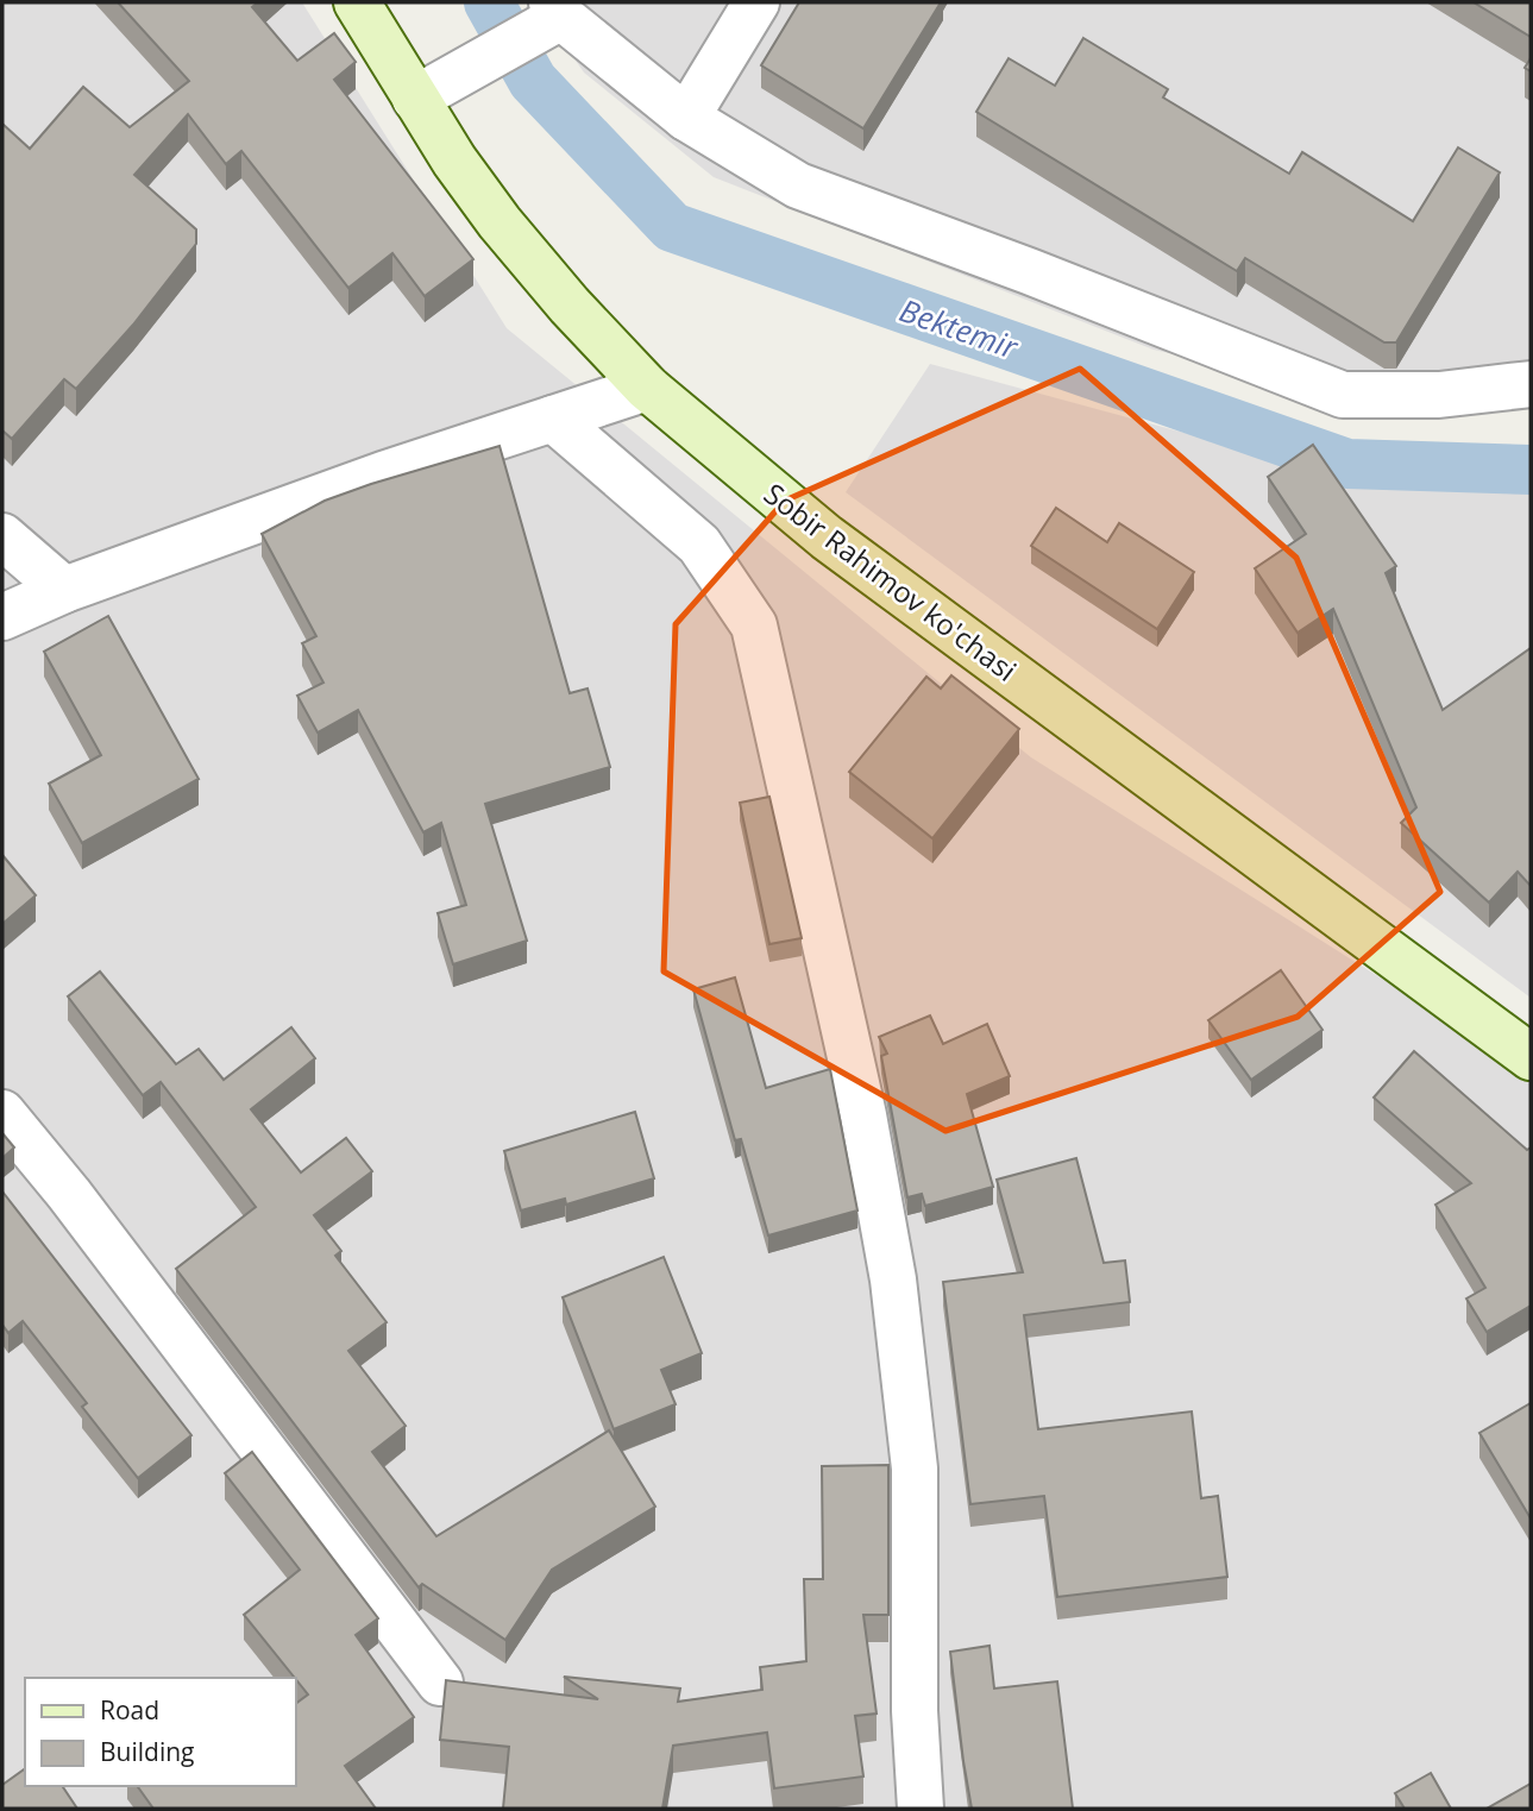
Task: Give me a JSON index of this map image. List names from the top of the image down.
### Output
{
  "streets": {
    "street": ["Sobir Rahimov ko'chasi"]
  },
  "water": ["Bektemir"],
  "legend": ["Road", "Building"]
}
